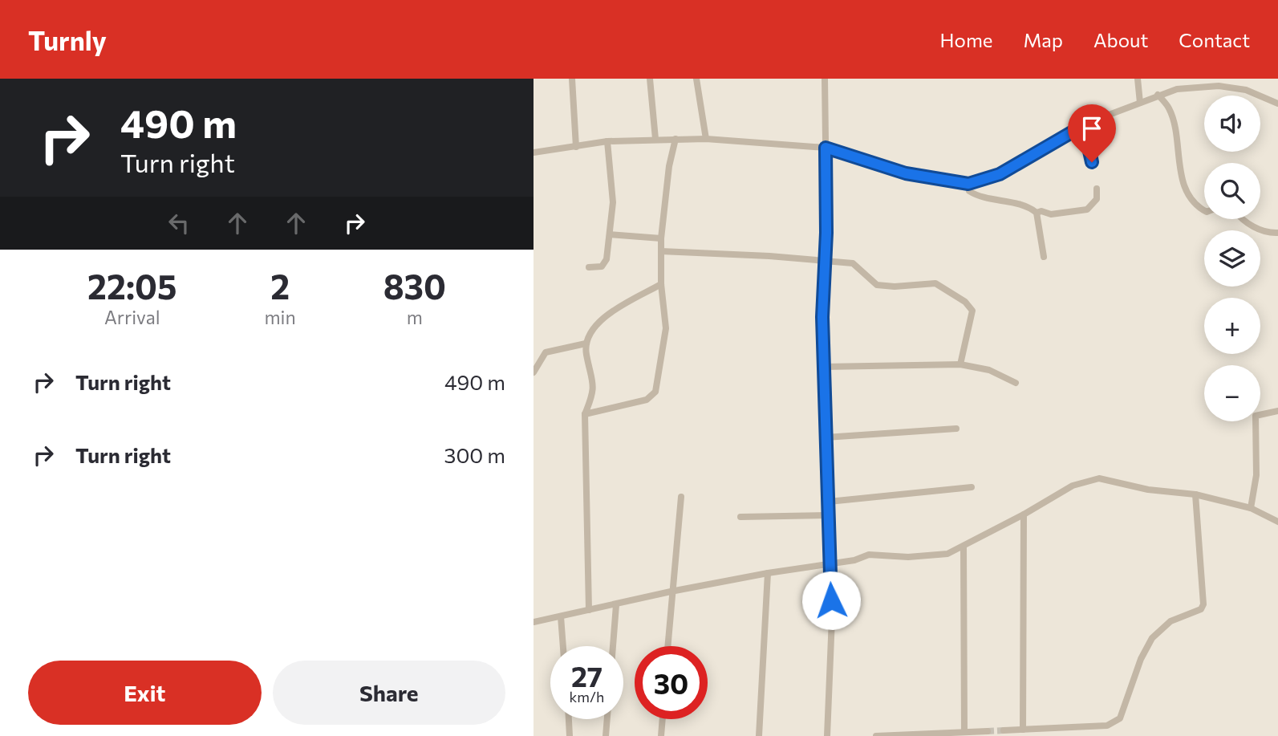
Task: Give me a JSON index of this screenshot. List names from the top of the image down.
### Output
{
  "page": {
    "header": "Turnly",
    "nav": [
      "Home",
      "Map",
      "About",
      "Contact"
    ],
    "turn": ["490 m", "Turn right"],
    "map_buttons": ["+", "−"],
    "eta": [
      "22:05",
      "Arrival",
      "2",
      "min",
      "830",
      "m"
    ],
    "list": [
      {
        "name": "Turn right",
        "value": "490 m"
      },
      {
        "name": "Turn right",
        "value": "300 m"
      }
    ],
    "speed": "27 km/h",
    "limit": "30",
    "buttons": ["Exit", "Share"]
  }
}
